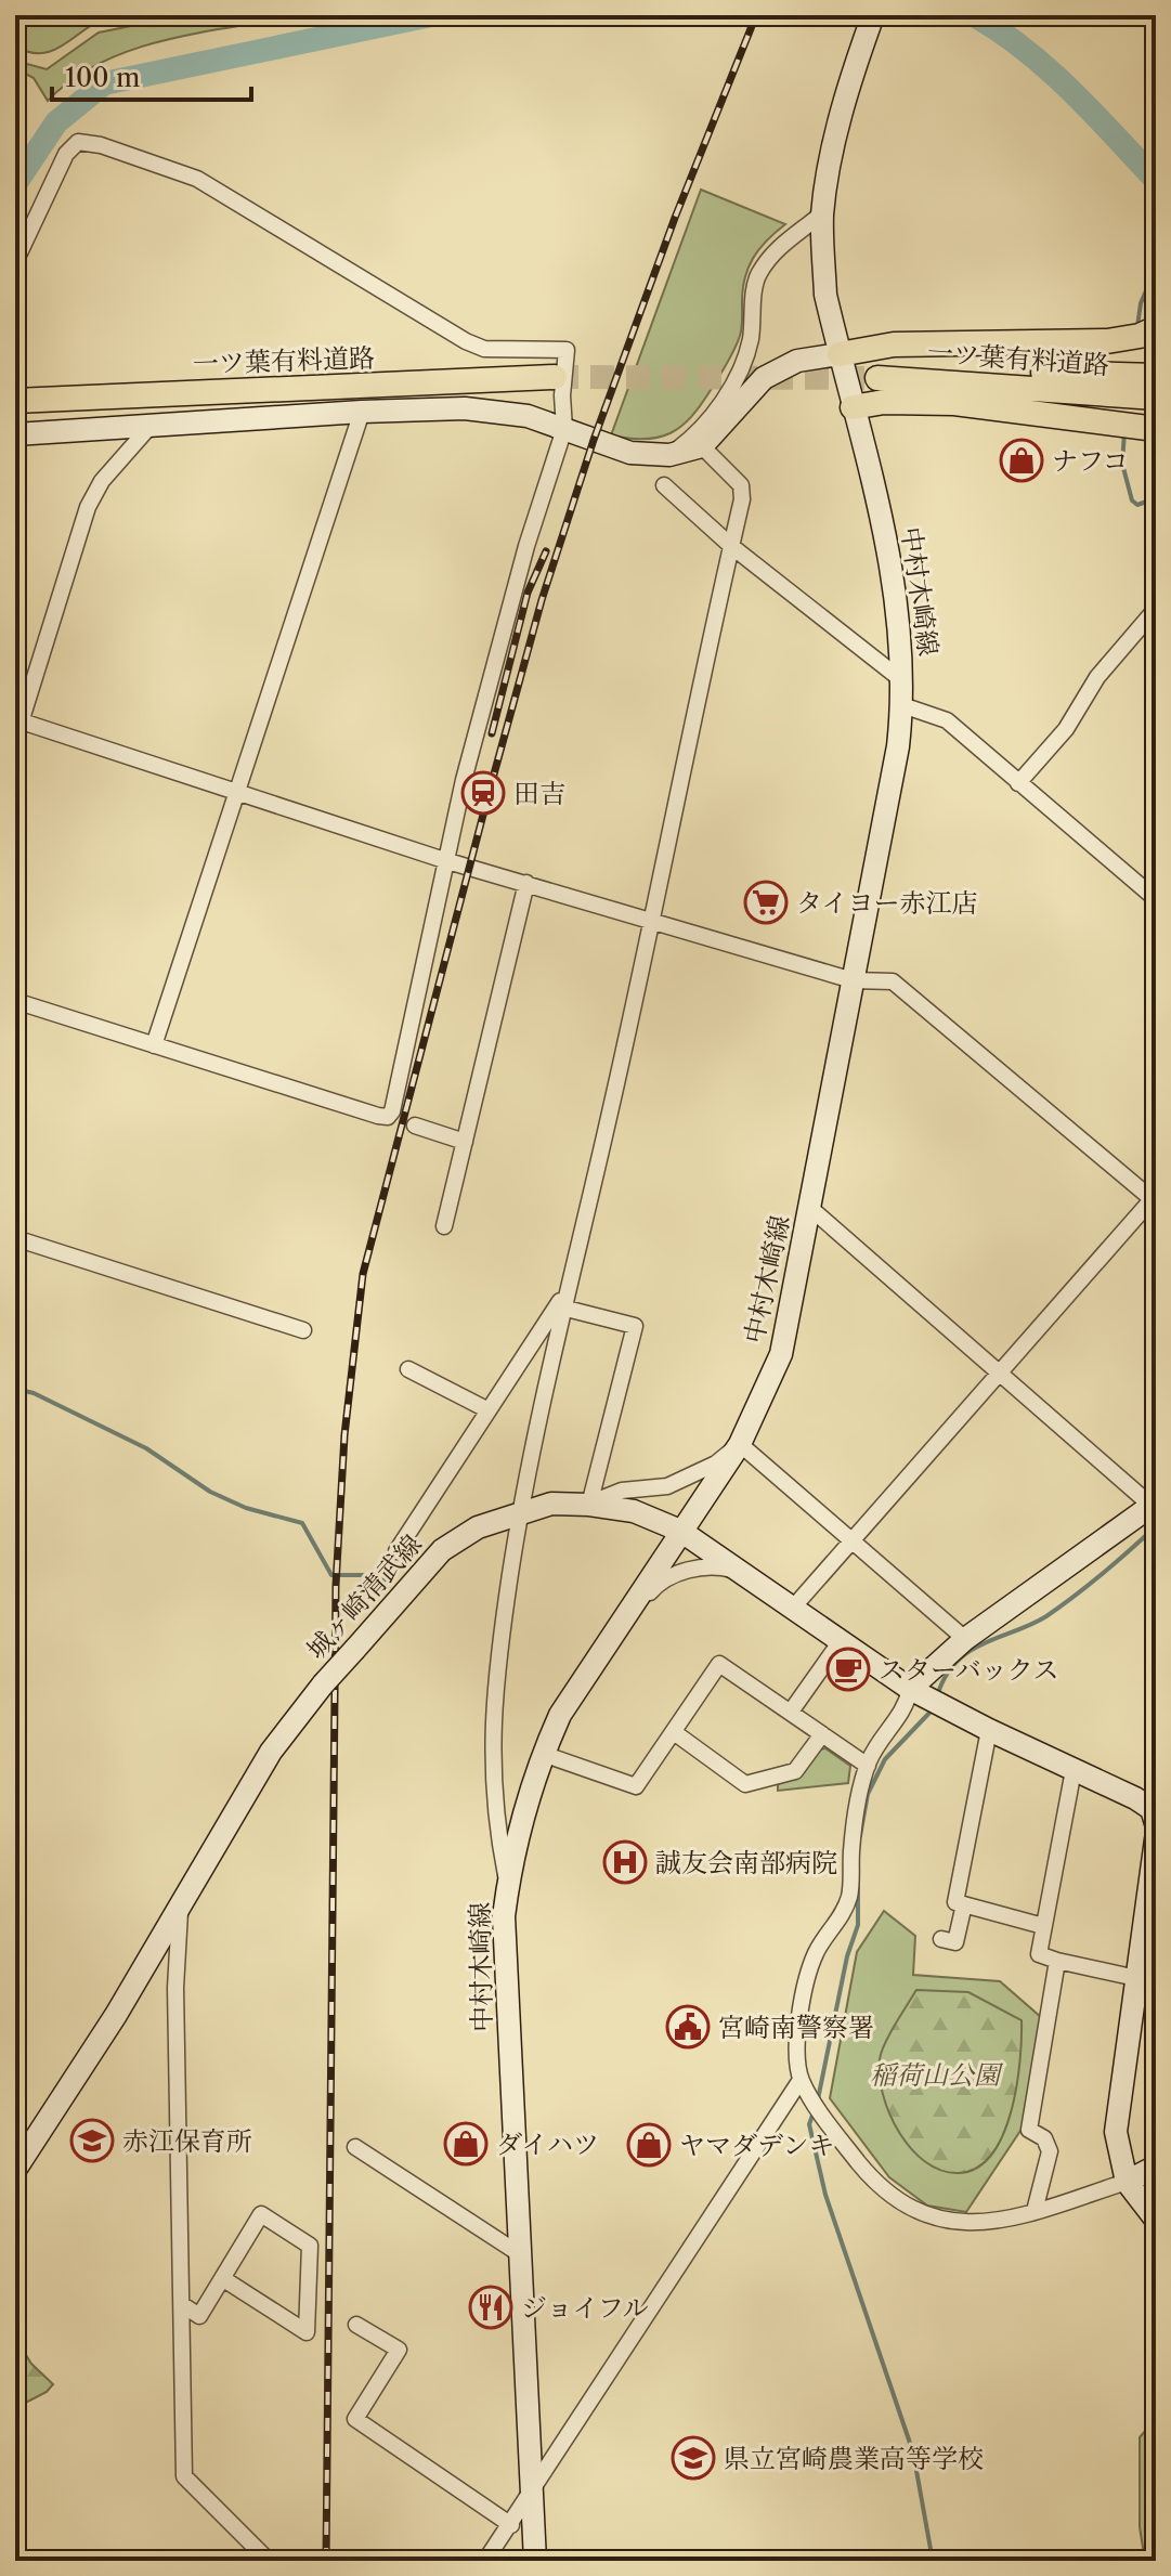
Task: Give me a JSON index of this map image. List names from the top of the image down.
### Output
{
  "streets": {
    "main road": ["一ツ葉有料道路", "中村木崎線", "城ヶ崎清武線"]
  },
  "crossings": [
    ["中村木崎線", "城ヶ崎清武線"]
  ],
  "parks": ["稲荷山公園"],
  "places": {
    "shop": ["ナフコ", "ダイハツ", "ヤマダデンキ"],
    "station": ["田吉"],
    "supermarket": ["タイヨー赤江店"],
    "cafe": ["スターバックス"],
    "hospital": ["誠友会南部病院"],
    "public building": ["宮崎南警察署"],
    "school or university": ["赤江保育所", "県立宮崎農業高等学校"],
    "restaurant": ["ジョイフル"]
  },
  "scale_bar": "100 m"
}
